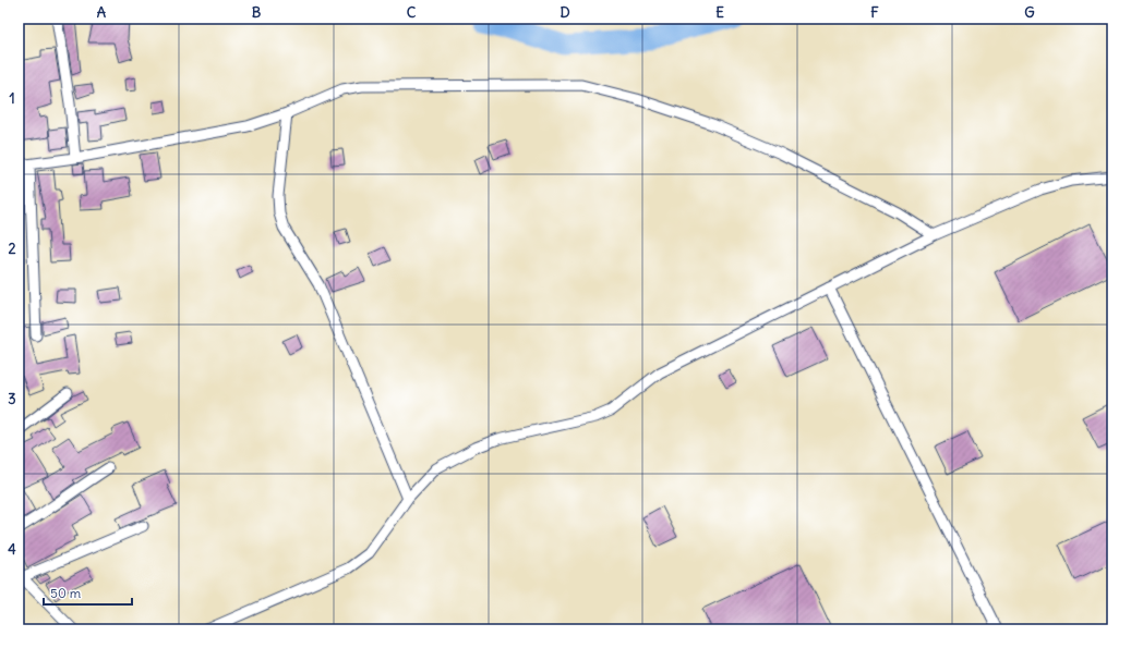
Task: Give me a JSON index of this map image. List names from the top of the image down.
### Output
{
  "scale_bar": "50 m",
  "grid": {
    "columns": [
      "A",
      "B",
      "C",
      "D",
      "E",
      "F",
      "G"
    ],
    "rows": [
      "1",
      "2",
      "3",
      "4"
    ]
  }
}
